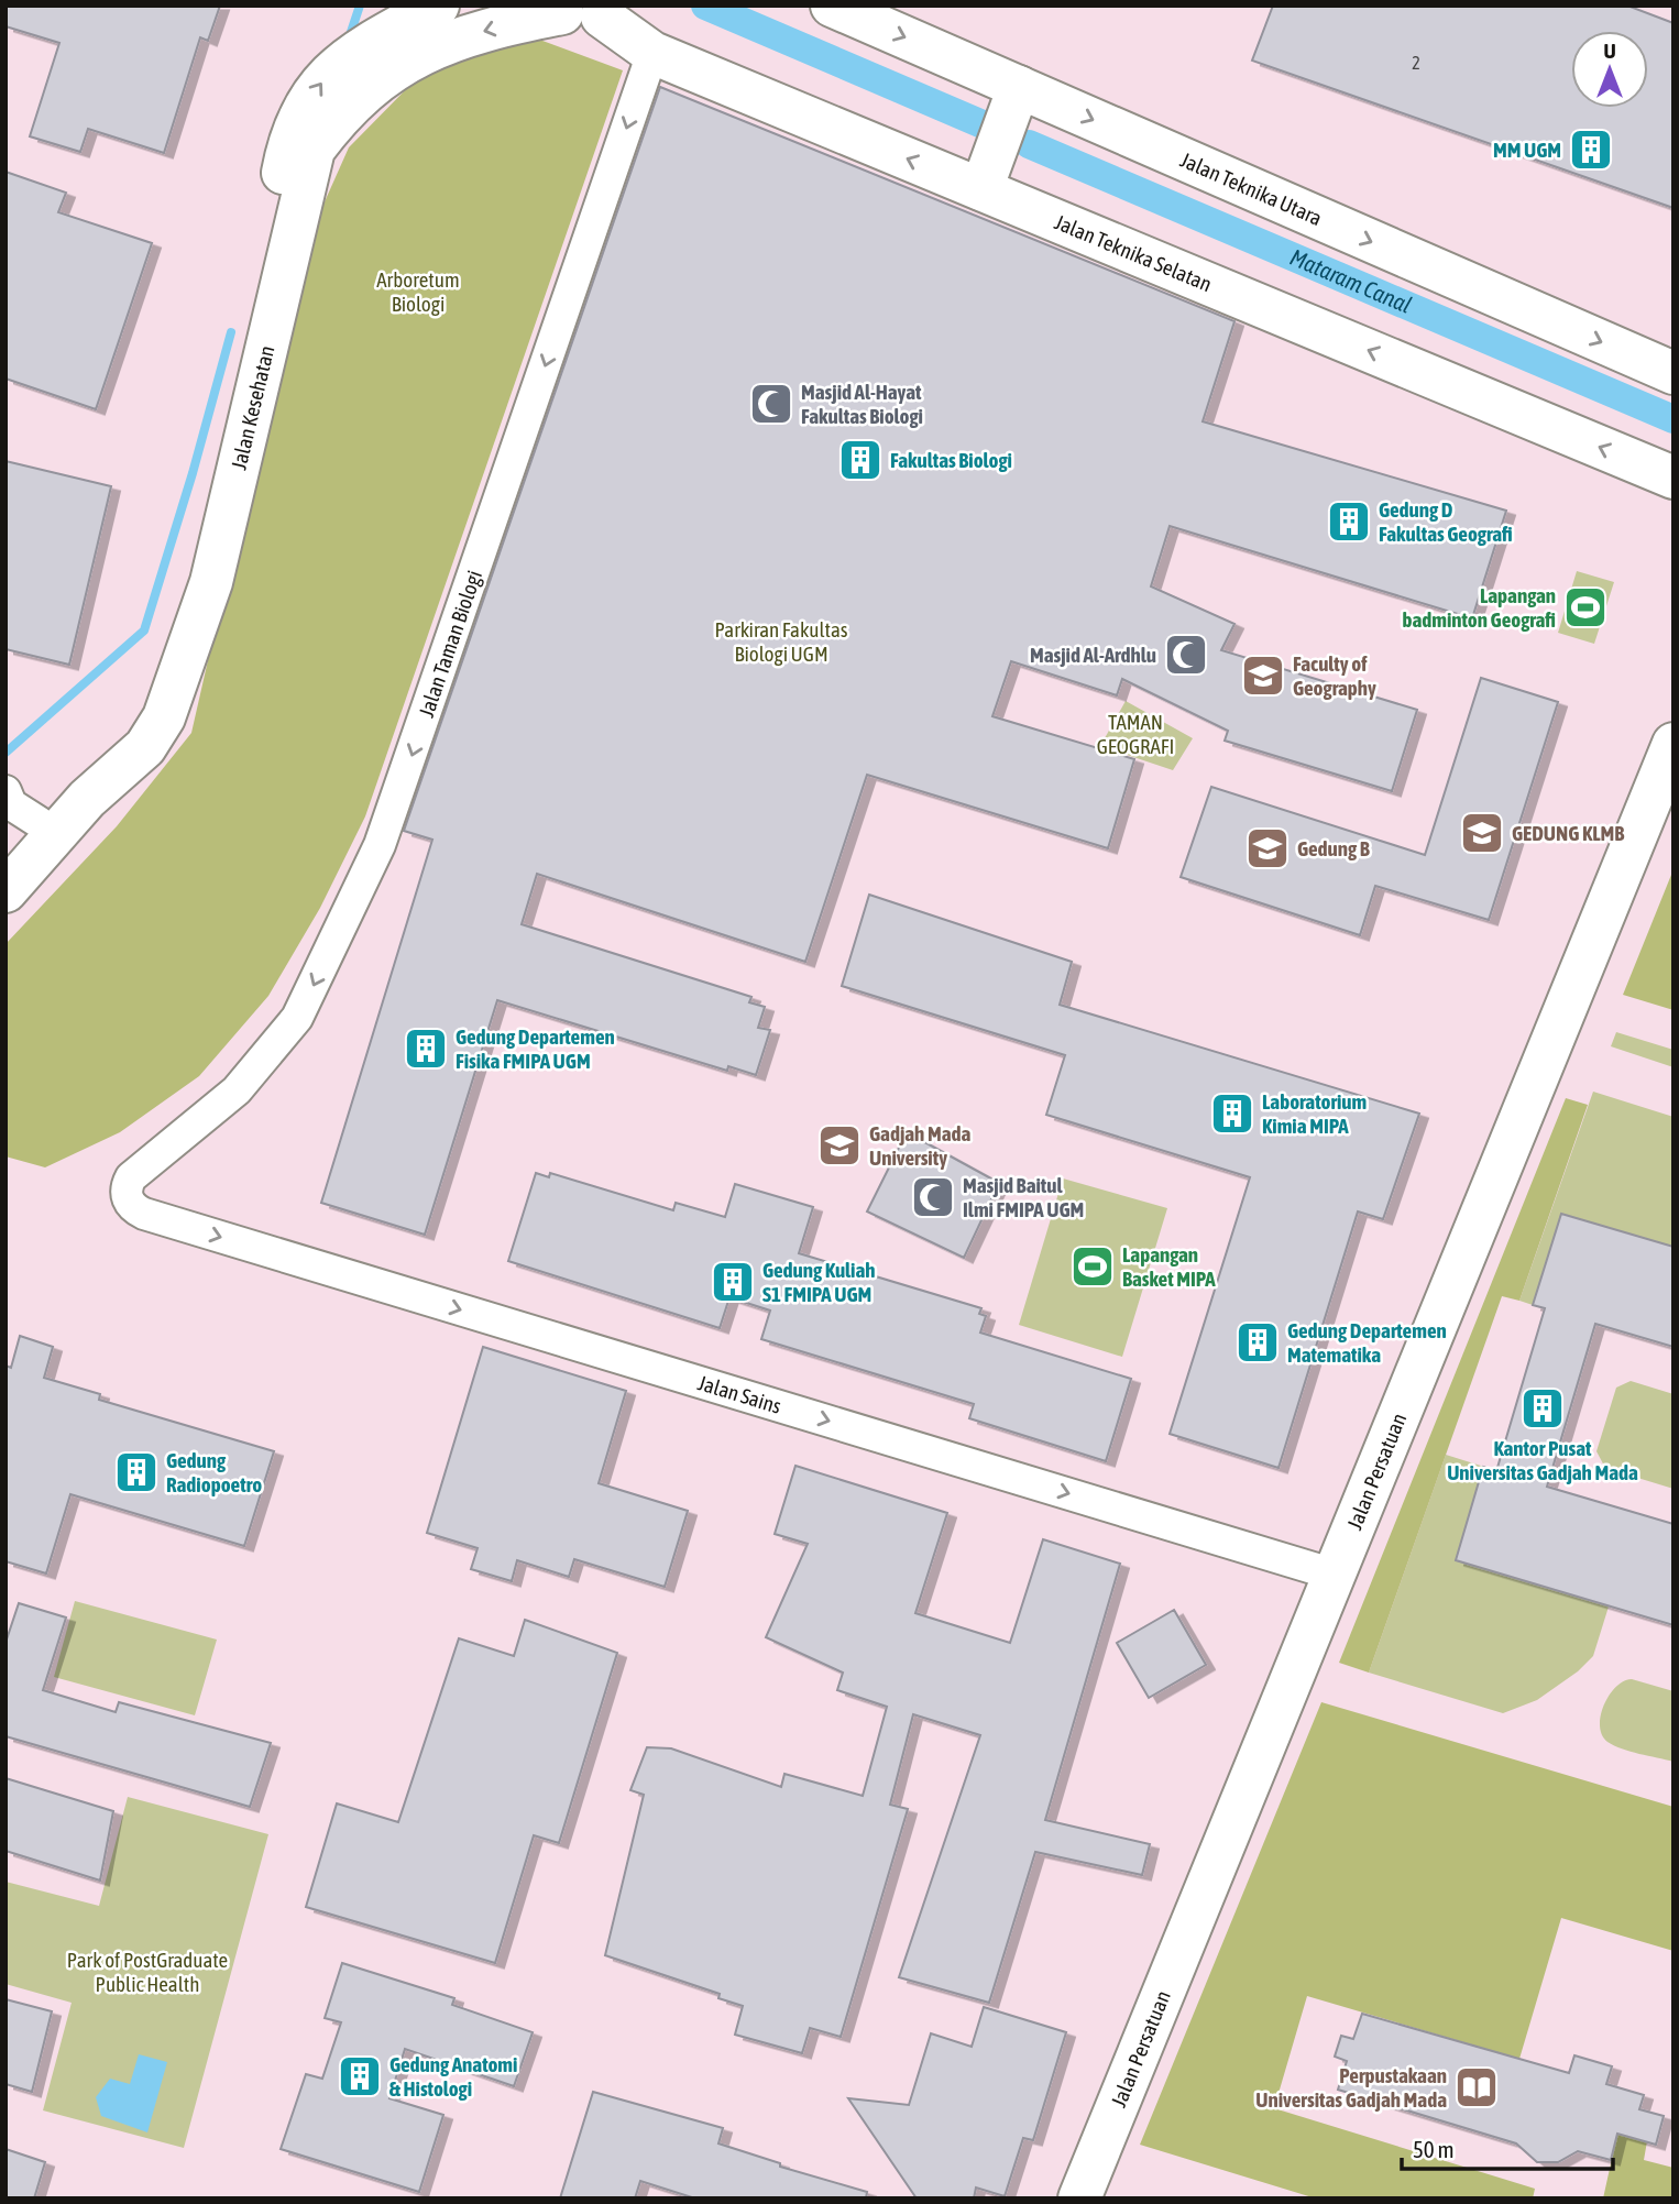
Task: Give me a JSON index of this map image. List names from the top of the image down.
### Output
{
  "streets": {
    "main road": [
      "Jalan Teknika Utara",
      "Jalan Teknika Selatan",
      "Jalan Kesehatan",
      "Jalan Persatuan"
    ],
    "street": ["Jalan Taman Biologi", "Jalan Sains"]
  },
  "crossings": [
    ["Jalan Teknika Selatan", "Jalan Kesehatan"],
    ["Jalan Teknika Selatan", "Jalan Taman Biologi"],
    ["Jalan Taman Biologi", "Jalan Sains"],
    ["Jalan Sains", "Jalan Persatuan"]
  ],
  "one_way": [
    "Jalan Teknika Utara",
    "Jalan Teknika Selatan",
    "Jalan Taman Biologi",
    "Jalan Sains"
  ],
  "water": ["Mataram Canal"],
  "parks": [
    "Arboretum Biologi",
    "Parkiran Fakultas Biologi UGM",
    "TAMAN GEOGRAFI",
    "Park of PostGraduate Public Health"
  ],
  "places": {
    "building": [
      "MM UGM",
      "Fakultas Biologi",
      "Gedung D Fakultas Geografi",
      "Gedung Departemen Fisika FMIPA UGM",
      "Laboratorium Kimia MIPA",
      "Gedung Kuliah S1 FMIPA UGM",
      "Gedung Departemen Matematika",
      "Kantor Pusat Universitas Gadjah Mada",
      "Gedung Radiopoetro",
      "Gedung Anatomi & Histologi"
    ],
    "mosque": ["Masjid Al-Hayat Fakultas Biologi", "Masjid Al-Ardhlu", "Masjid Baitul Ilmi FMIPA UGM"],
    "sports": ["Lapangan badminton Geografi", "Lapangan Basket MIPA"],
    "school or university": [
      "Faculty of Geography",
      "GEDUNG KLMB",
      "Gedung B",
      "Gadjah Mada University"
    ],
    "library": ["Perpustakaan Universitas Gadjah Mada"]
  },
  "house_numbers": ["2"],
  "scale_bar": "50 m",
  "north": "top"
}
